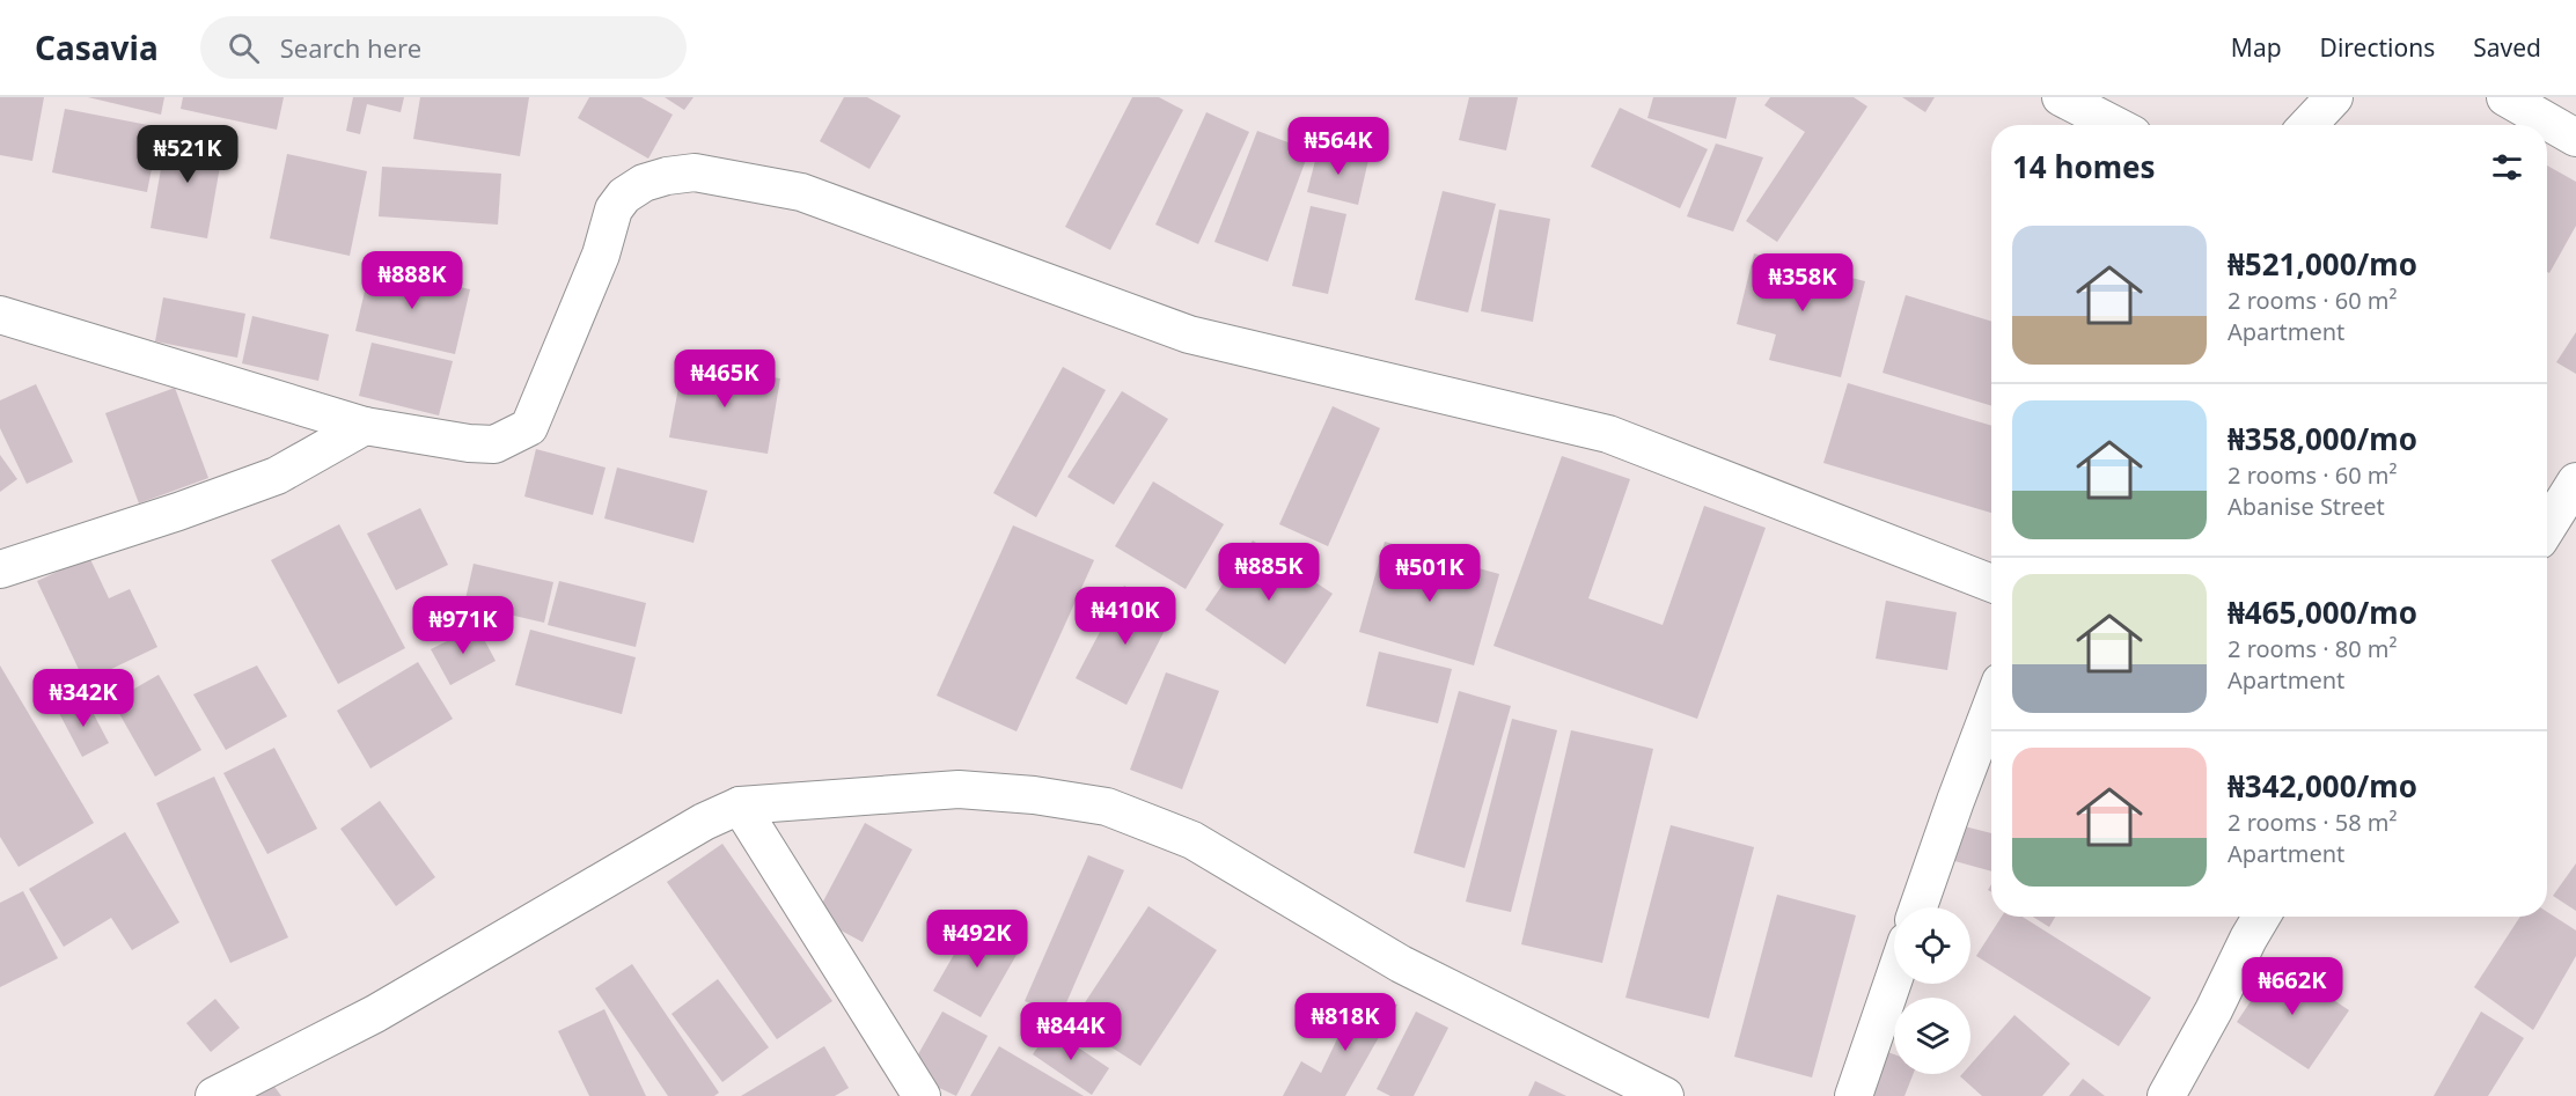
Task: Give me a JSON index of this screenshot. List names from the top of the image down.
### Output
{
  "page": {
    "header": "Casavia",
    "search": "Search here",
    "nav": ["Map", "Directions", "Saved"],
    "price": [
      "₦564K",
      "₦521K",
      "₦888K",
      "₦358K",
      "₦465K",
      "₦885K",
      "₦501K",
      "₦410K",
      "₦971K",
      "₦342K",
      "₦492K",
      "₦662K",
      "₦818K",
      "₦844K"
    ],
    "heading": "14 homes",
    "list": [
      {
        "name": "₦521,000/mo",
        "note": "2 rooms · 60 m² · Apartment"
      },
      {
        "name": "₦358,000/mo",
        "note": "2 rooms · 60 m² · Abanise Street"
      },
      {
        "name": "₦465,000/mo",
        "note": "2 rooms · 80 m² · Apartment"
      },
      {
        "name": "₦342,000/mo",
        "note": "2 rooms · 58 m² · Apartment"
      }
    ]
  }
}
